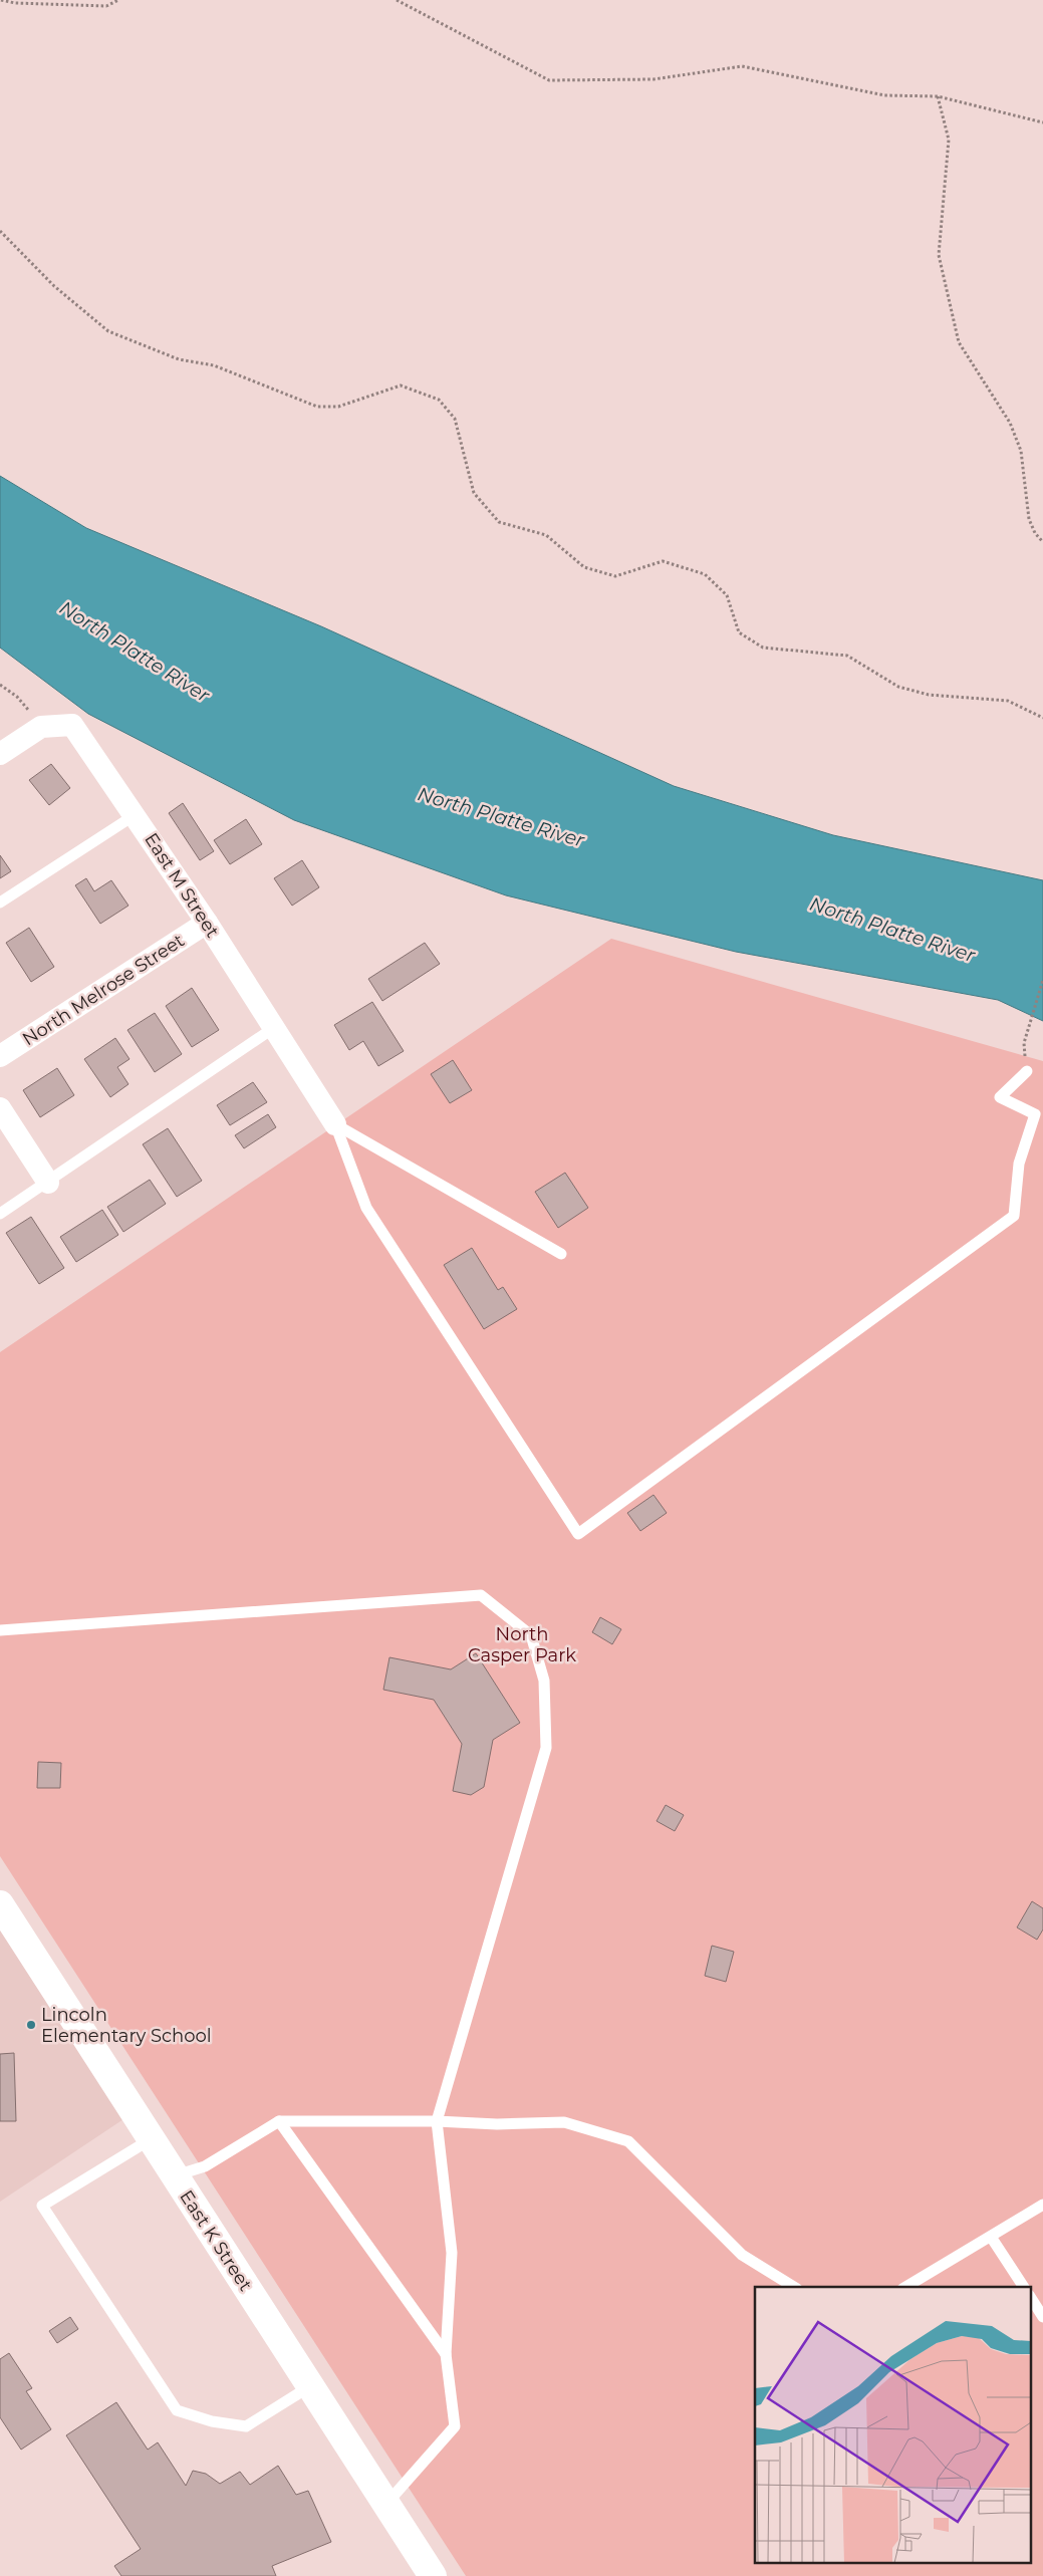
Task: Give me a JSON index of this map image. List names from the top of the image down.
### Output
{
  "streets": {
    "street": ["East M Street", "North Melrose Street", "East K Street"]
  },
  "crossings": [
    ["East M Street", "North Melrose Street"]
  ],
  "water": ["North Platte River"],
  "parks": ["North Casper Park"],
  "places": ["Lincoln Elementary School"]
}
